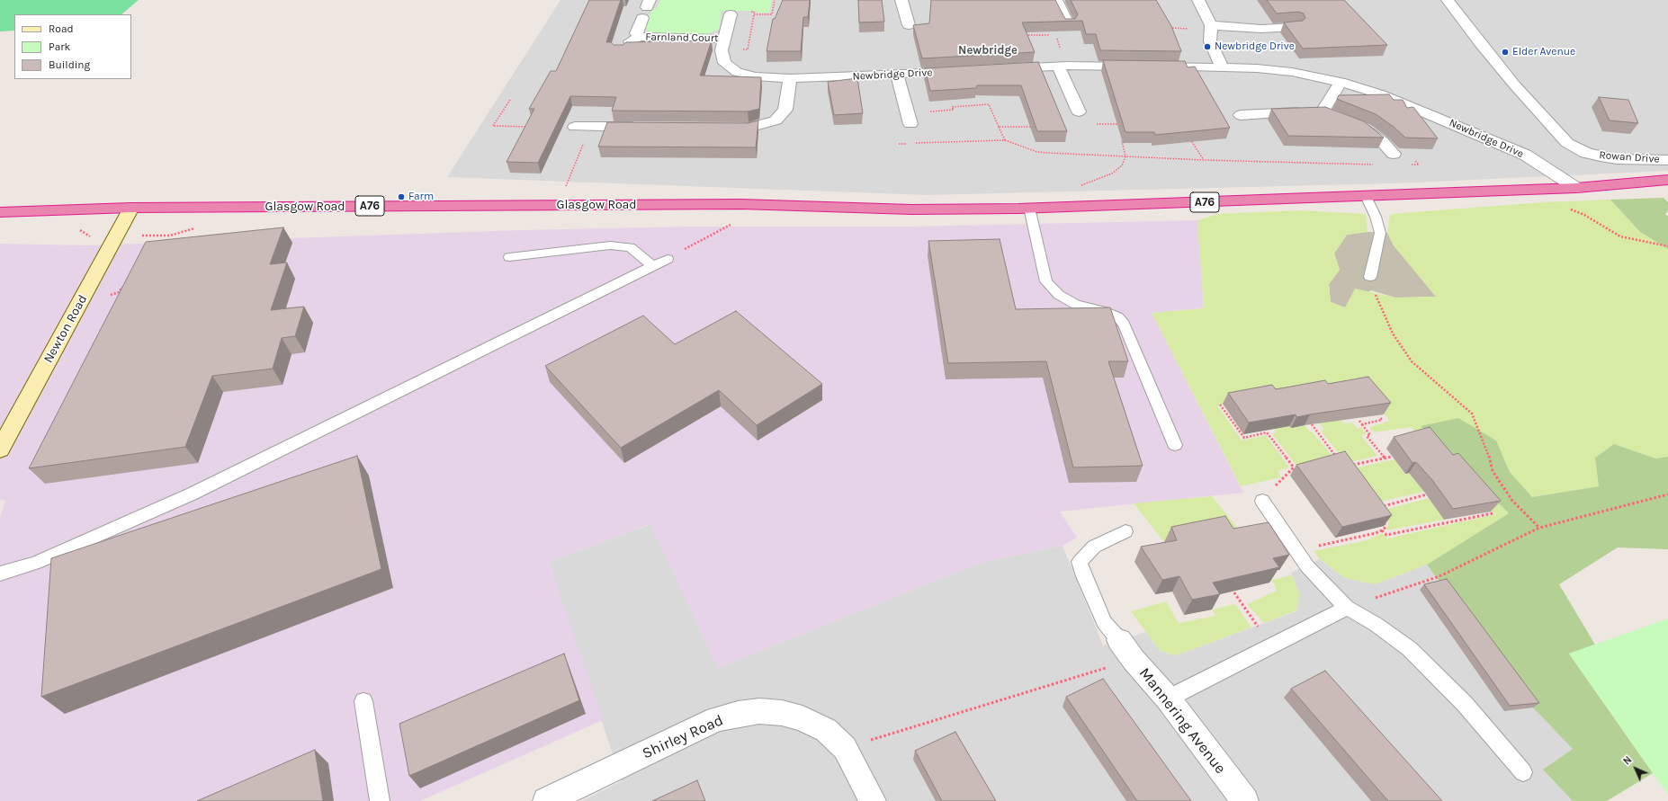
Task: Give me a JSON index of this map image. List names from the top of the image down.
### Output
{
  "streets": {
    "highway": ["A76", "Glasgow Road"],
    "street": [
      "Farnland Court",
      "Newbridge Drive",
      "Rowan Drive",
      "Newton Road",
      "Mannering Avenue",
      "Shirley Road"
    ]
  },
  "crossings": [
    ["Farnland Court", "Newbridge Drive"],
    ["Newbridge Drive", "A76"],
    ["A76", "Glasgow Road"],
    ["Glasgow Road", "Newton Road"]
  ],
  "districts": ["Newbridge"],
  "places": ["Newbridge Drive", "Elder Avenue", "Farm"],
  "legend": ["Road", "Park", "Building"],
  "north": "top left"
}
